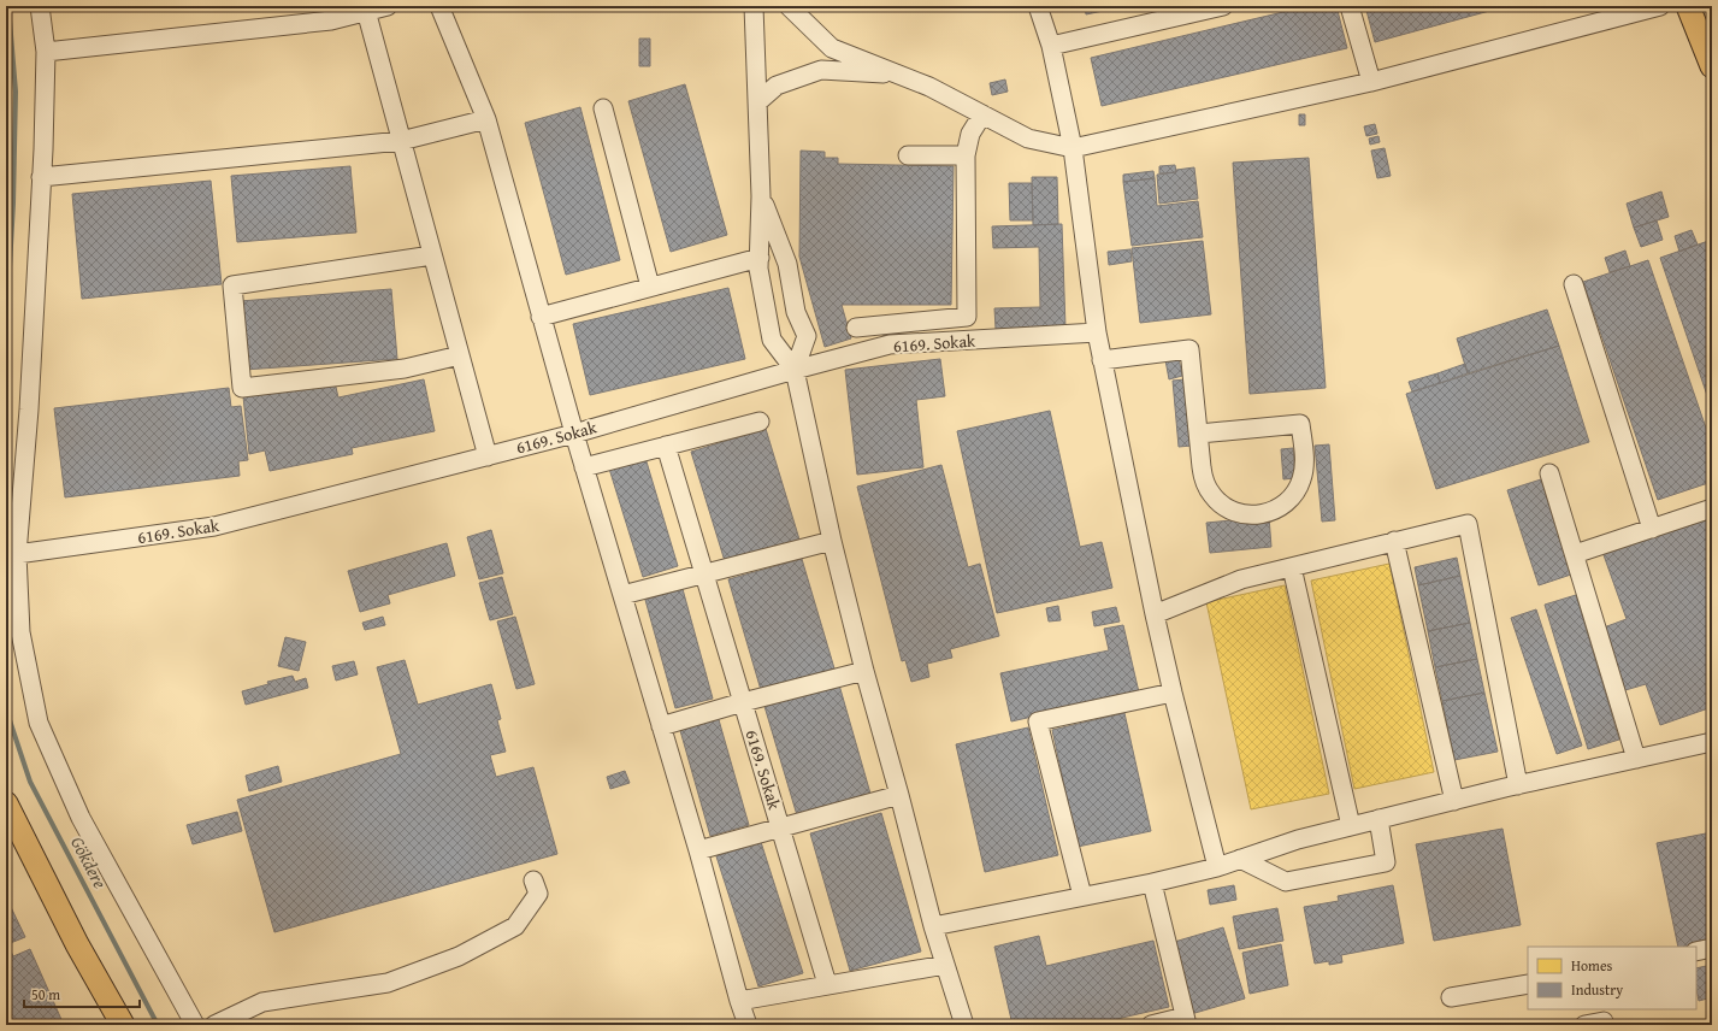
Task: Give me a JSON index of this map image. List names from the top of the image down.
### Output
{
  "streets": {
    "street": ["6169. Sokak"]
  },
  "water": ["Gökdere"],
  "legend": ["Homes", "Industry"],
  "scale_bar": "50 m"
}
